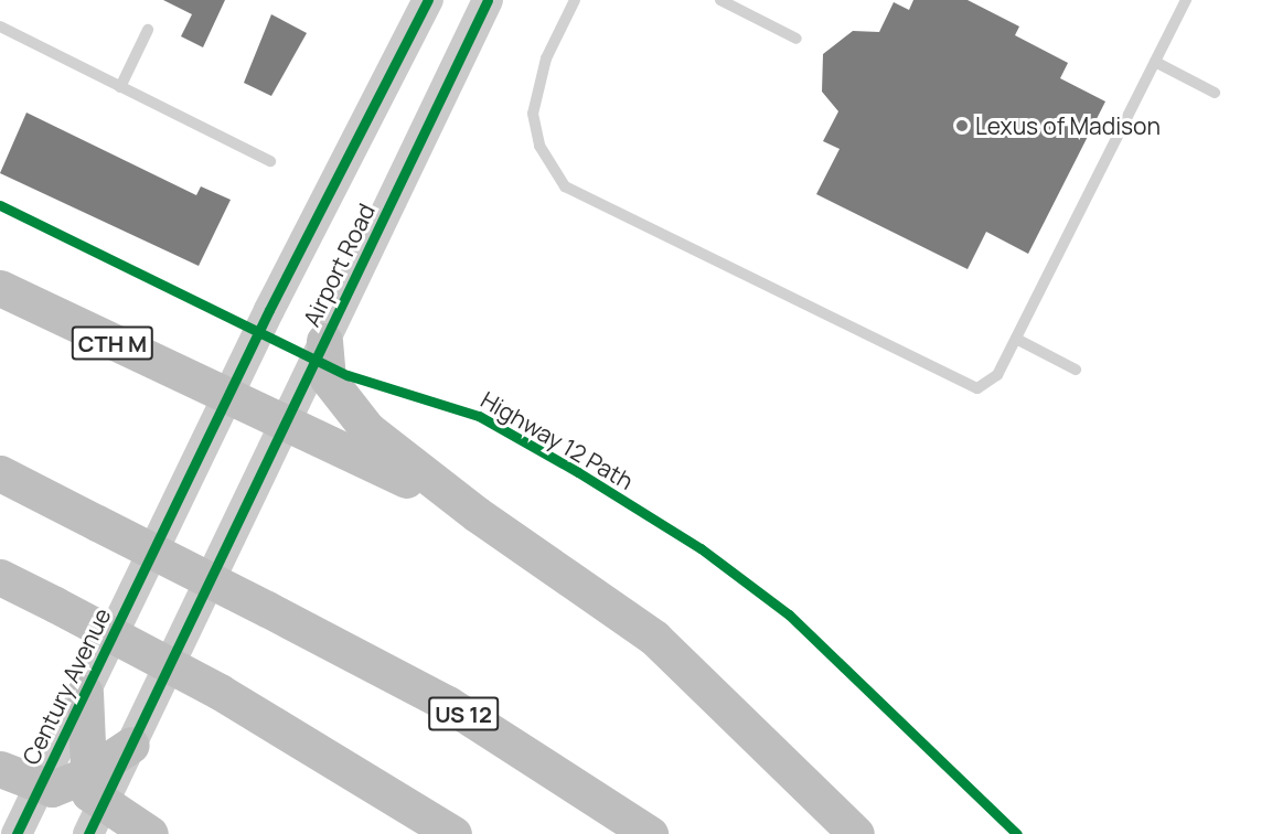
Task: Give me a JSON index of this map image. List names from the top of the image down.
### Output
{
  "streets": {
    "highway": ["CTH M", "US 12"],
    "street": ["Airport Road", "Century Avenue"],
    "cycle path": ["Highway 12 Path"]
  },
  "crossings": [
    ["Airport Road", "CTH M"],
    ["Airport Road", "Century Avenue"]
  ],
  "places": ["Lexus of Madison"]
}
